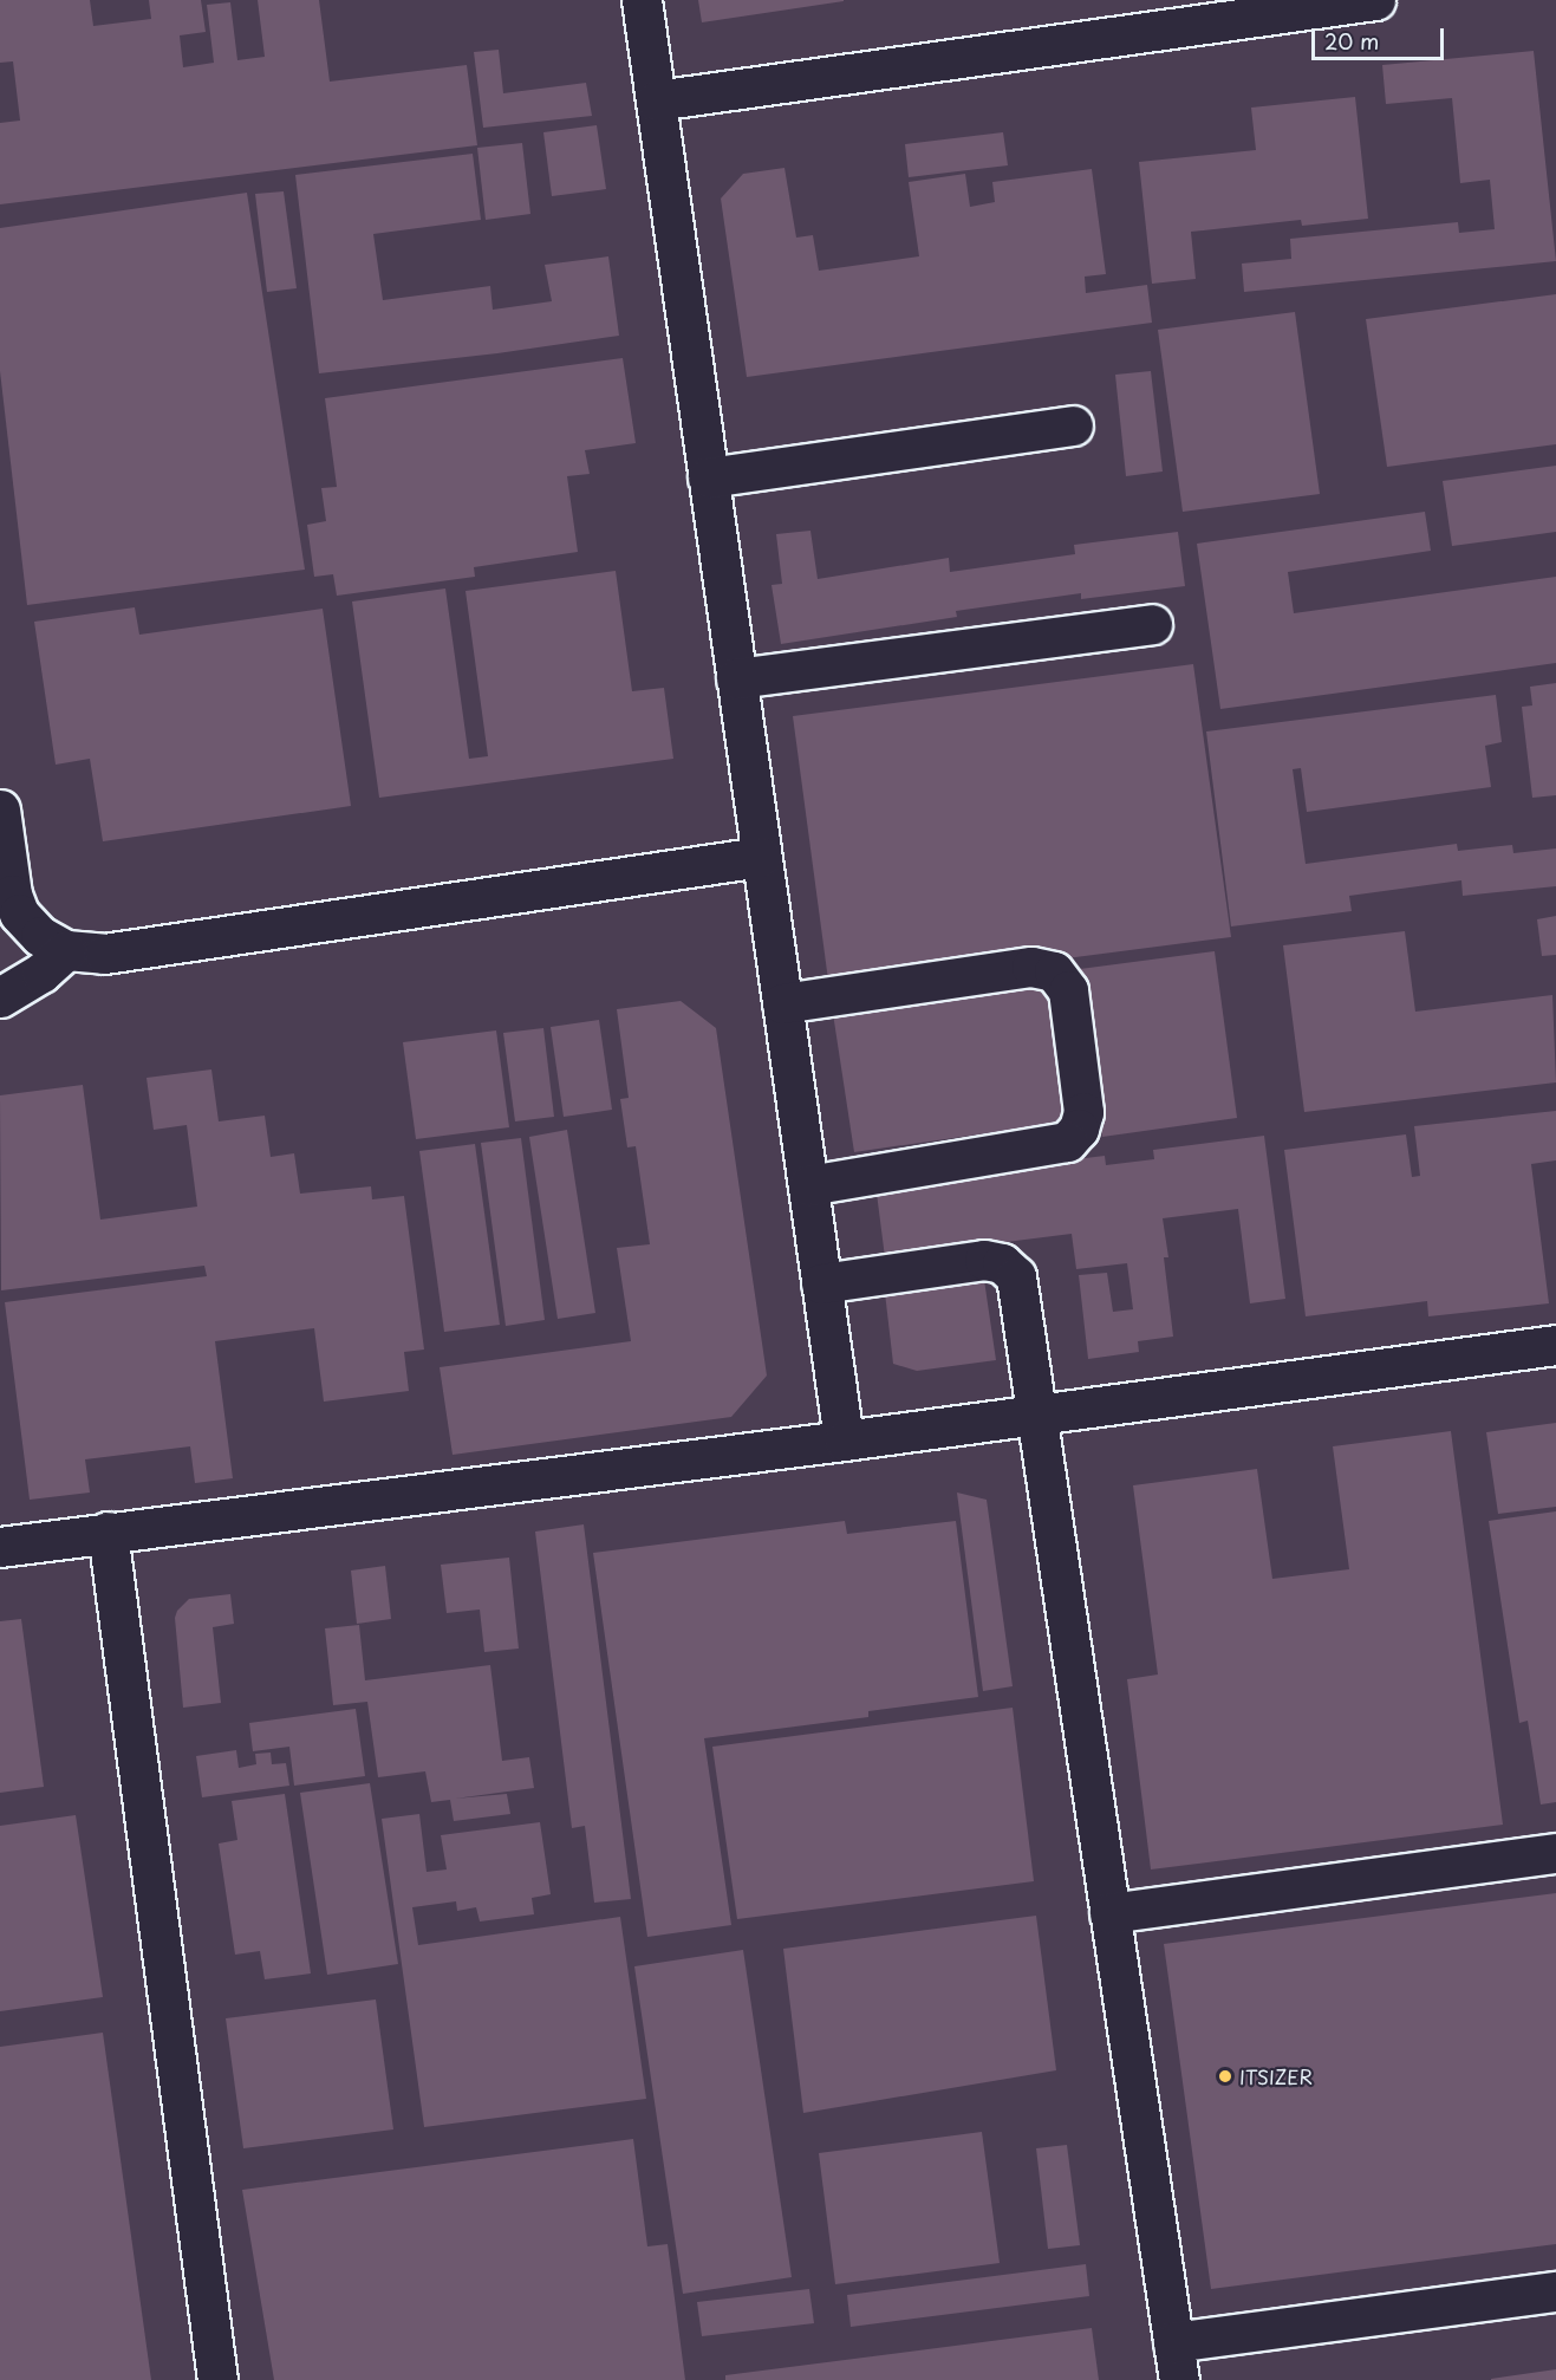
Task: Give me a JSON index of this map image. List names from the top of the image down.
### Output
{
  "places": ["ITSIZER"],
  "scale_bar": "20 m"
}
